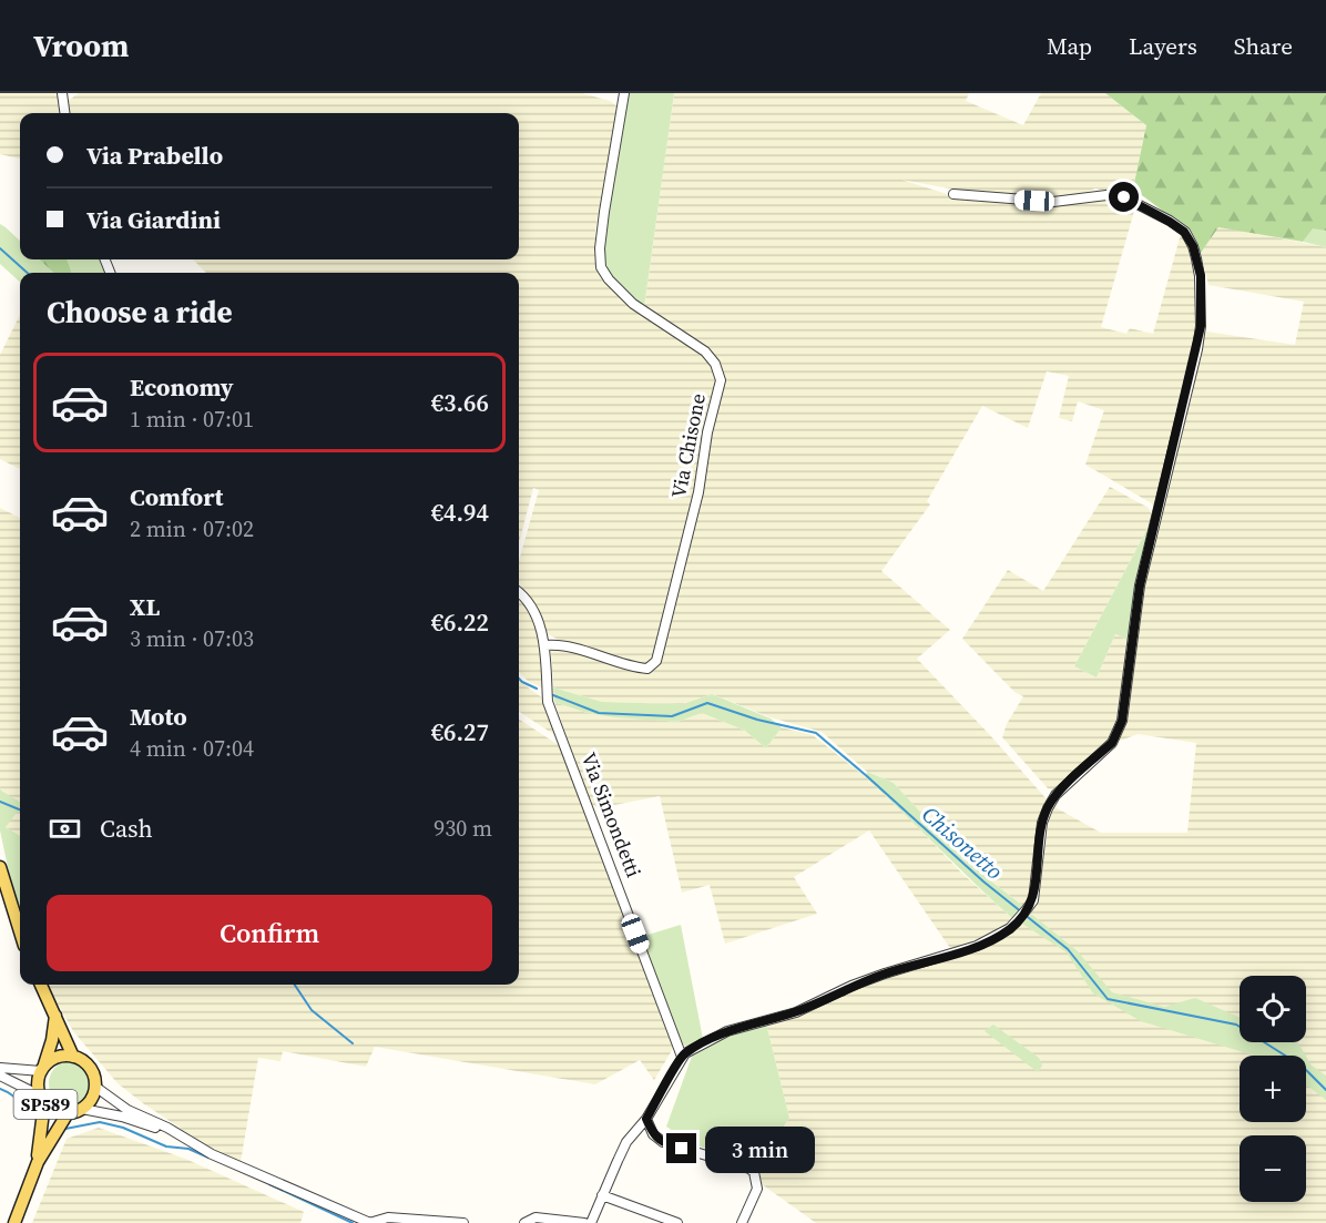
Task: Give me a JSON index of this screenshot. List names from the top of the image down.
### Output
{
  "streets": {
    "main road": ["SP589"],
    "street": ["Via Chisone", "Via Simondetti"]
  },
  "crossings": [
    ["Via Chisone", "Via Simondetti"]
  ],
  "water": ["Chisonetto"],
  "page": {
    "header": "Vroom",
    "nav": ["Map", "Layers", "Share"],
    "banner": ["Via Prabello", "Via Giardini"],
    "heading": "Choose a ride",
    "list": [
      {
        "name": "Economy",
        "note": "1 min · 07:01",
        "value": "€3.66"
      },
      {
        "name": "Comfort",
        "note": "2 min · 07:02",
        "value": "€4.94"
      },
      {
        "name": "XL",
        "note": "3 min · 07:03",
        "value": "€6.22"
      },
      {
        "name": "Moto",
        "note": "4 min · 07:04",
        "value": "€6.27"
      }
    ],
    "pay": ["Cash", "930 m"],
    "buttons": "Confirm",
    "map_buttons": ["+", "−"],
    "bubble": "3 min"
  }
}
